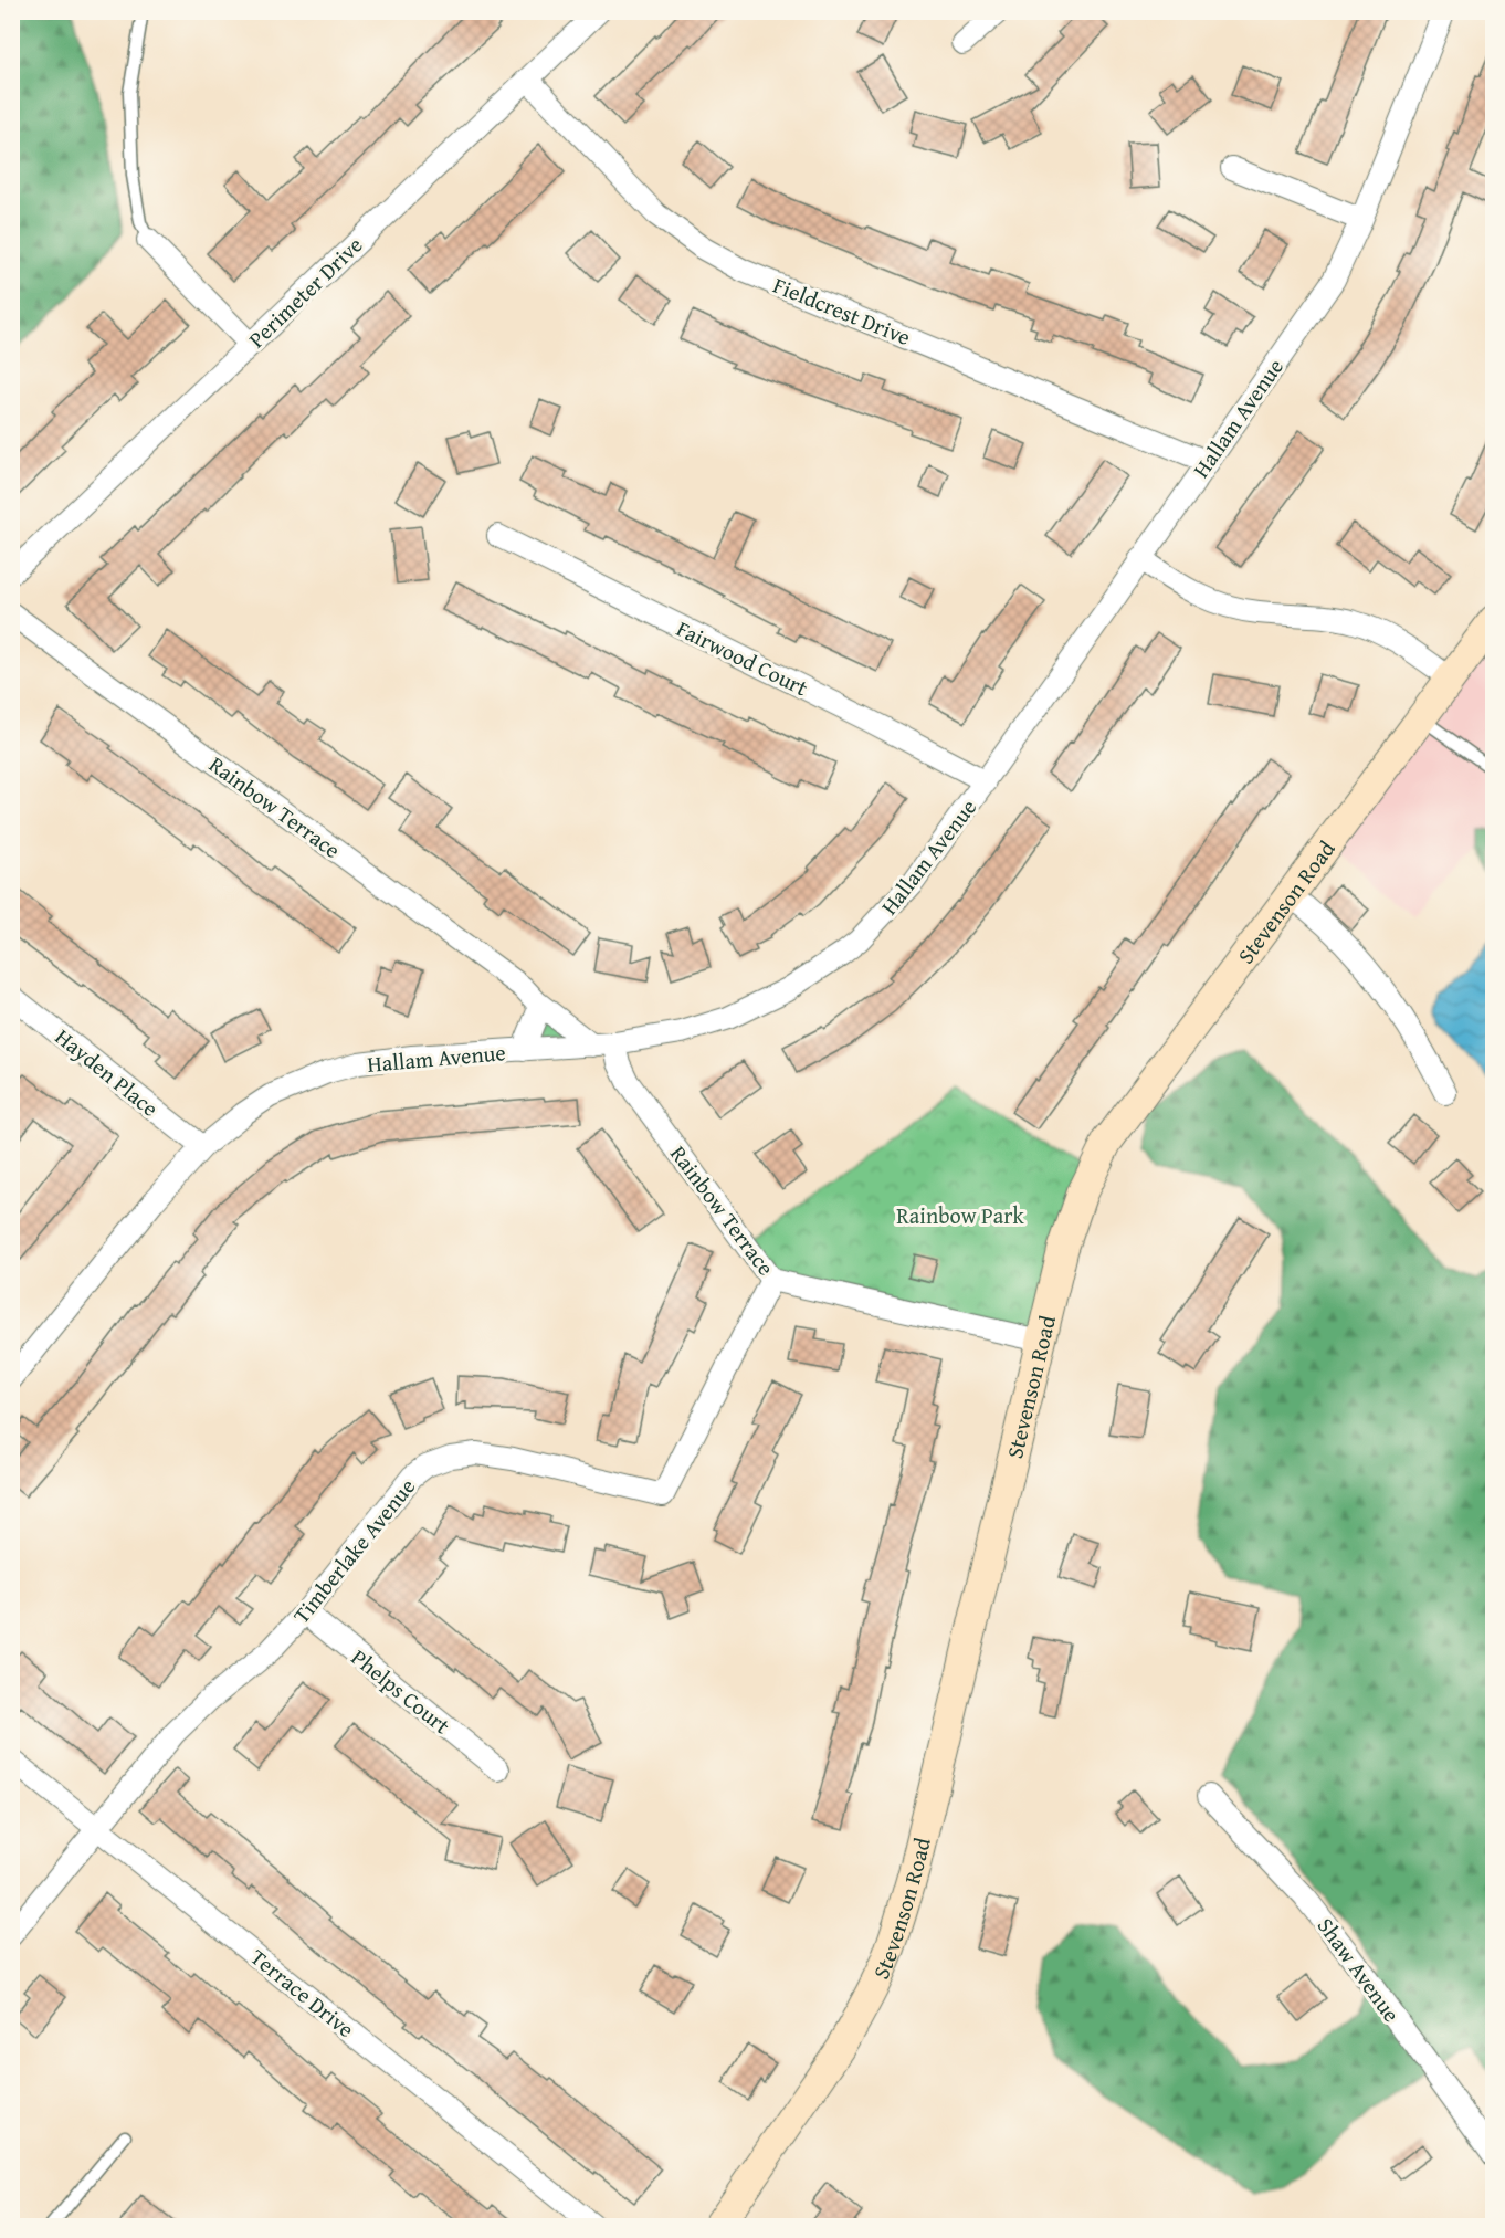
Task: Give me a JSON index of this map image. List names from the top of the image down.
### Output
{
  "streets": {
    "main road": ["Stevenson Road"],
    "street": [
      "Perimeter Drive",
      "Fieldcrest Drive",
      "Hallam Avenue",
      "Fairwood Court",
      "Rainbow Terrace",
      "Hayden Place",
      "Timberlake Avenue",
      "Phelps Court",
      "Shaw Avenue",
      "Terrace Drive"
    ]
  },
  "crossings": [
    ["Perimeter Drive", "Fieldcrest Drive"],
    ["Fieldcrest Drive", "Hallam Avenue"],
    ["Hallam Avenue", "Fairwood Court"],
    ["Hallam Avenue", "Rainbow Terrace"],
    ["Hallam Avenue", "Hayden Place"],
    ["Rainbow Terrace", "Stevenson Road"],
    ["Rainbow Terrace", "Timberlake Avenue"],
    ["Timberlake Avenue", "Phelps Court"],
    ["Timberlake Avenue", "Terrace Drive"]
  ],
  "parks": ["Rainbow Park"]
}
